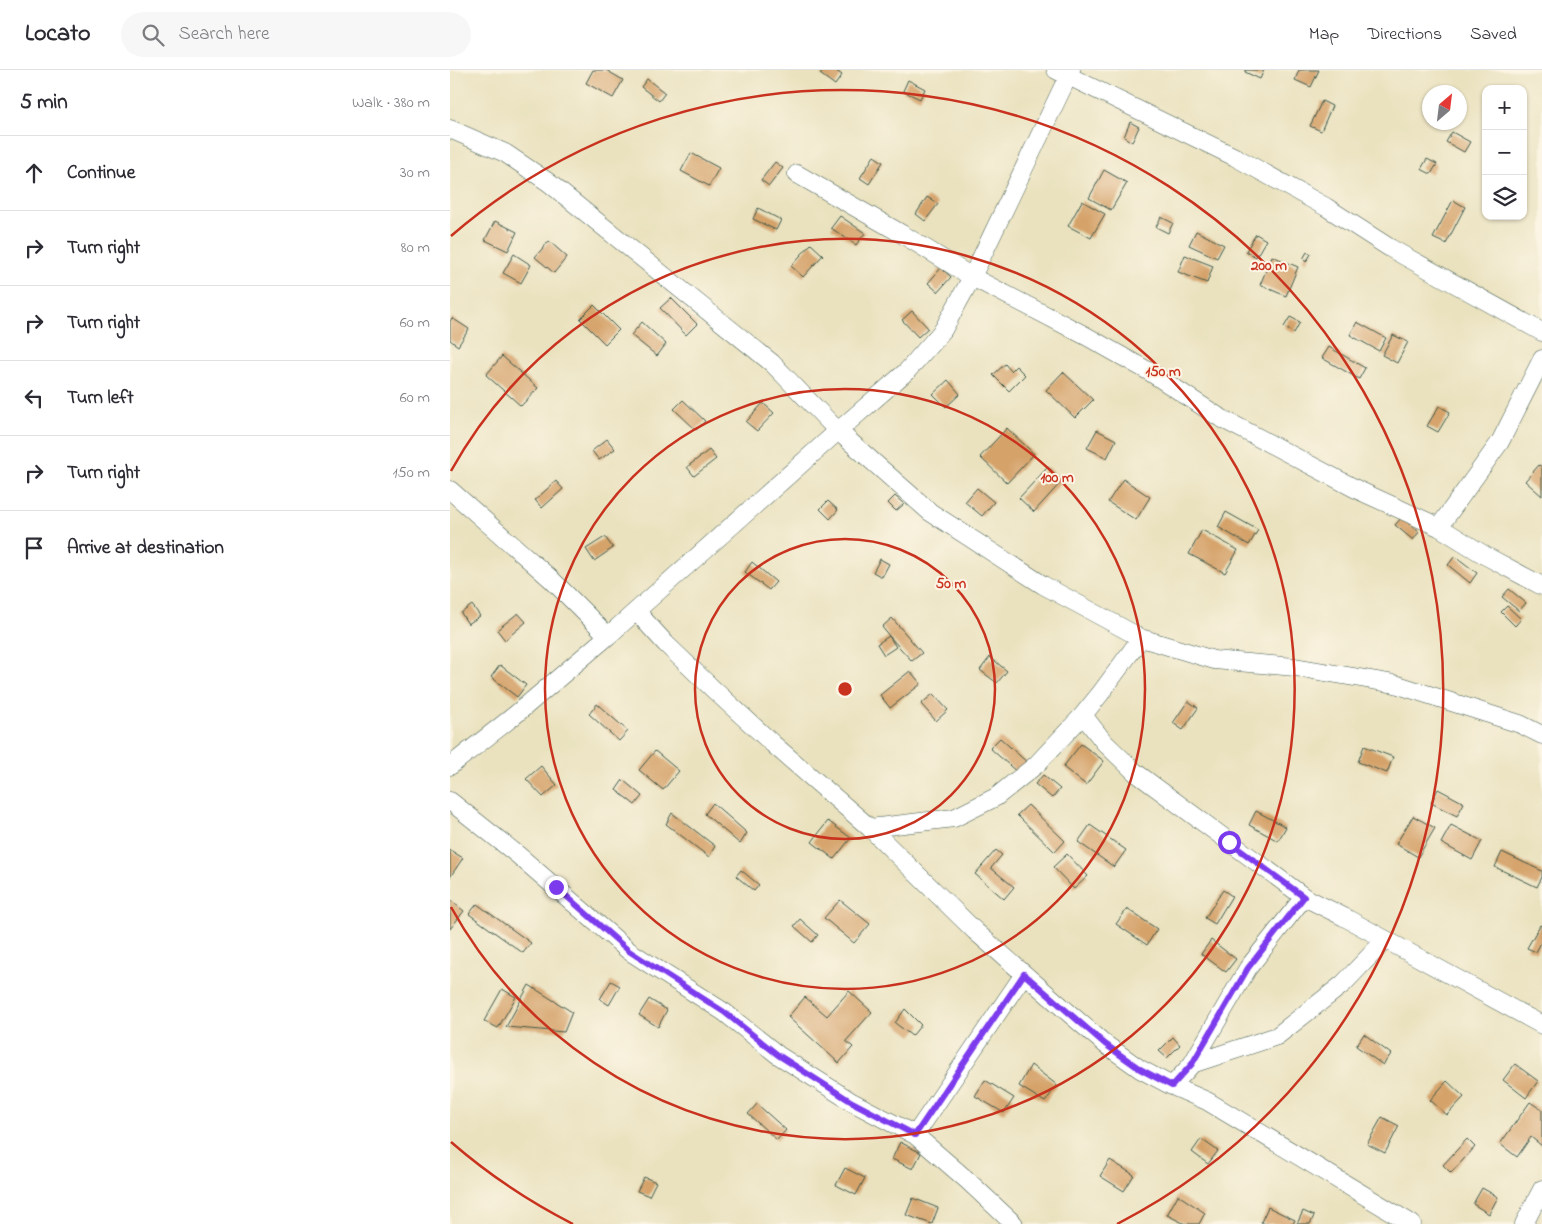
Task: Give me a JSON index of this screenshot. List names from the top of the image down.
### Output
{
  "north": "top right",
  "page": {
    "header": "Locato",
    "search": "Search here",
    "nav": ["Map", "Directions", "Saved"],
    "heading": ["5 min", "Walk · 380 m"],
    "map_buttons": ["+", "−"],
    "list": [
      ["Continue", "30 m"],
      ["Turn right", "80 m"],
      ["Turn right", "60 m"],
      ["Turn left", "60 m"],
      ["Turn right", "150 m"],
      "Arrive at destination"
    ]
  },
  "rings": [
    "200 m",
    "150 m",
    "100 m",
    "50 m"
  ]
}
